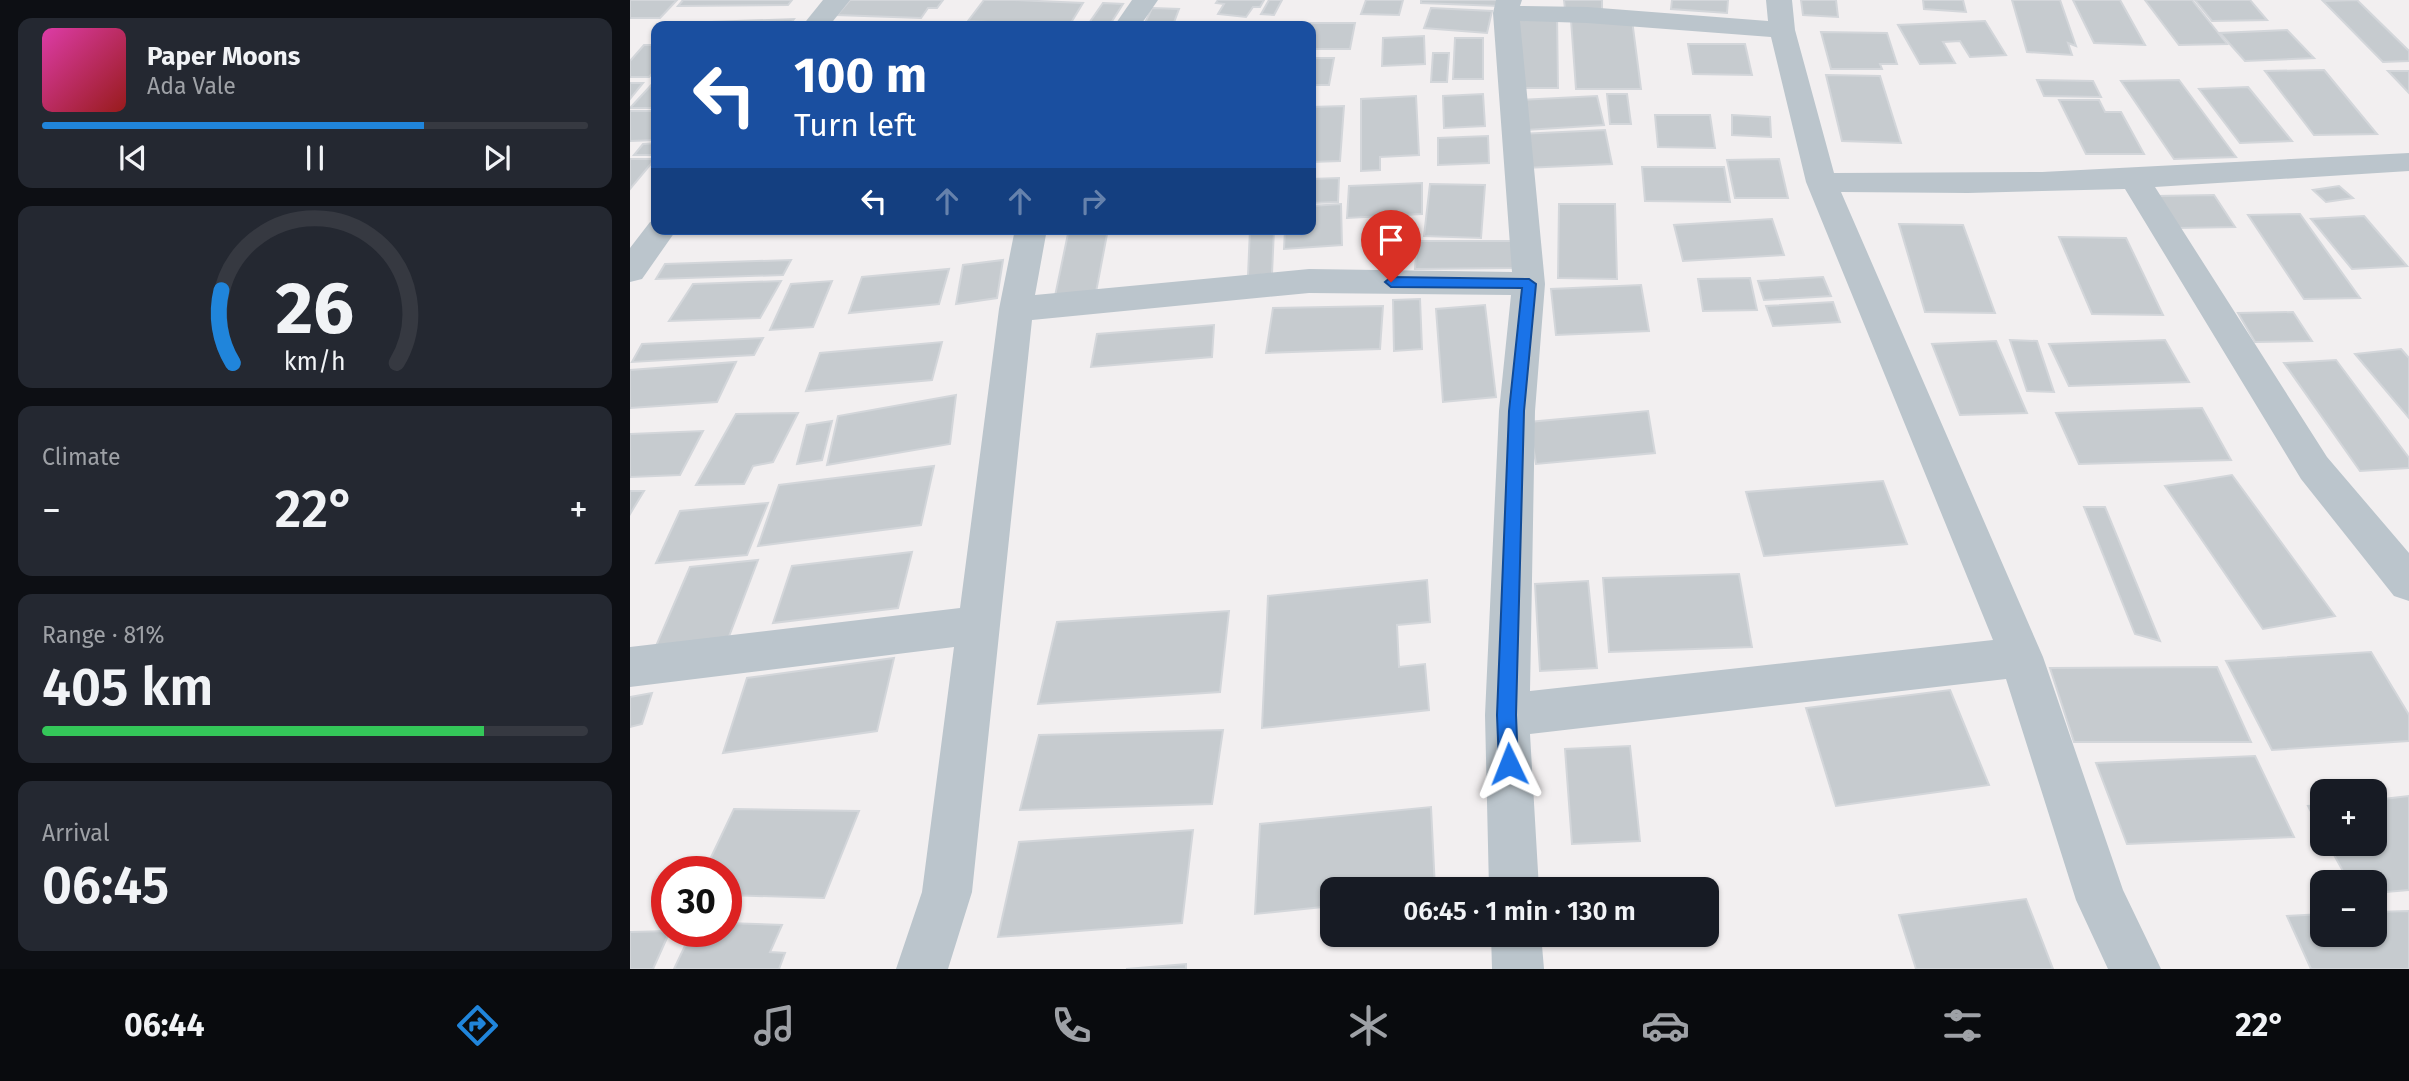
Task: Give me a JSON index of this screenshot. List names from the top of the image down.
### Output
{
  "page": {
    "turn": ["100 m", "Turn left"],
    "song": ["Paper Moons", "Ada Vale"],
    "tile": [
      "Climate",
      ["Range · 81%", "405 km"],
      ["Arrival", "06:45"]
    ],
    "heat": ["−", "22°", "+"],
    "map_buttons": ["+", "−"],
    "limit": "30",
    "trip": "06:45 · 1 min · 130 m",
    "tabs": ["06:44", "22°"],
    "gauge": ["26", "km/h"]
  }
}
